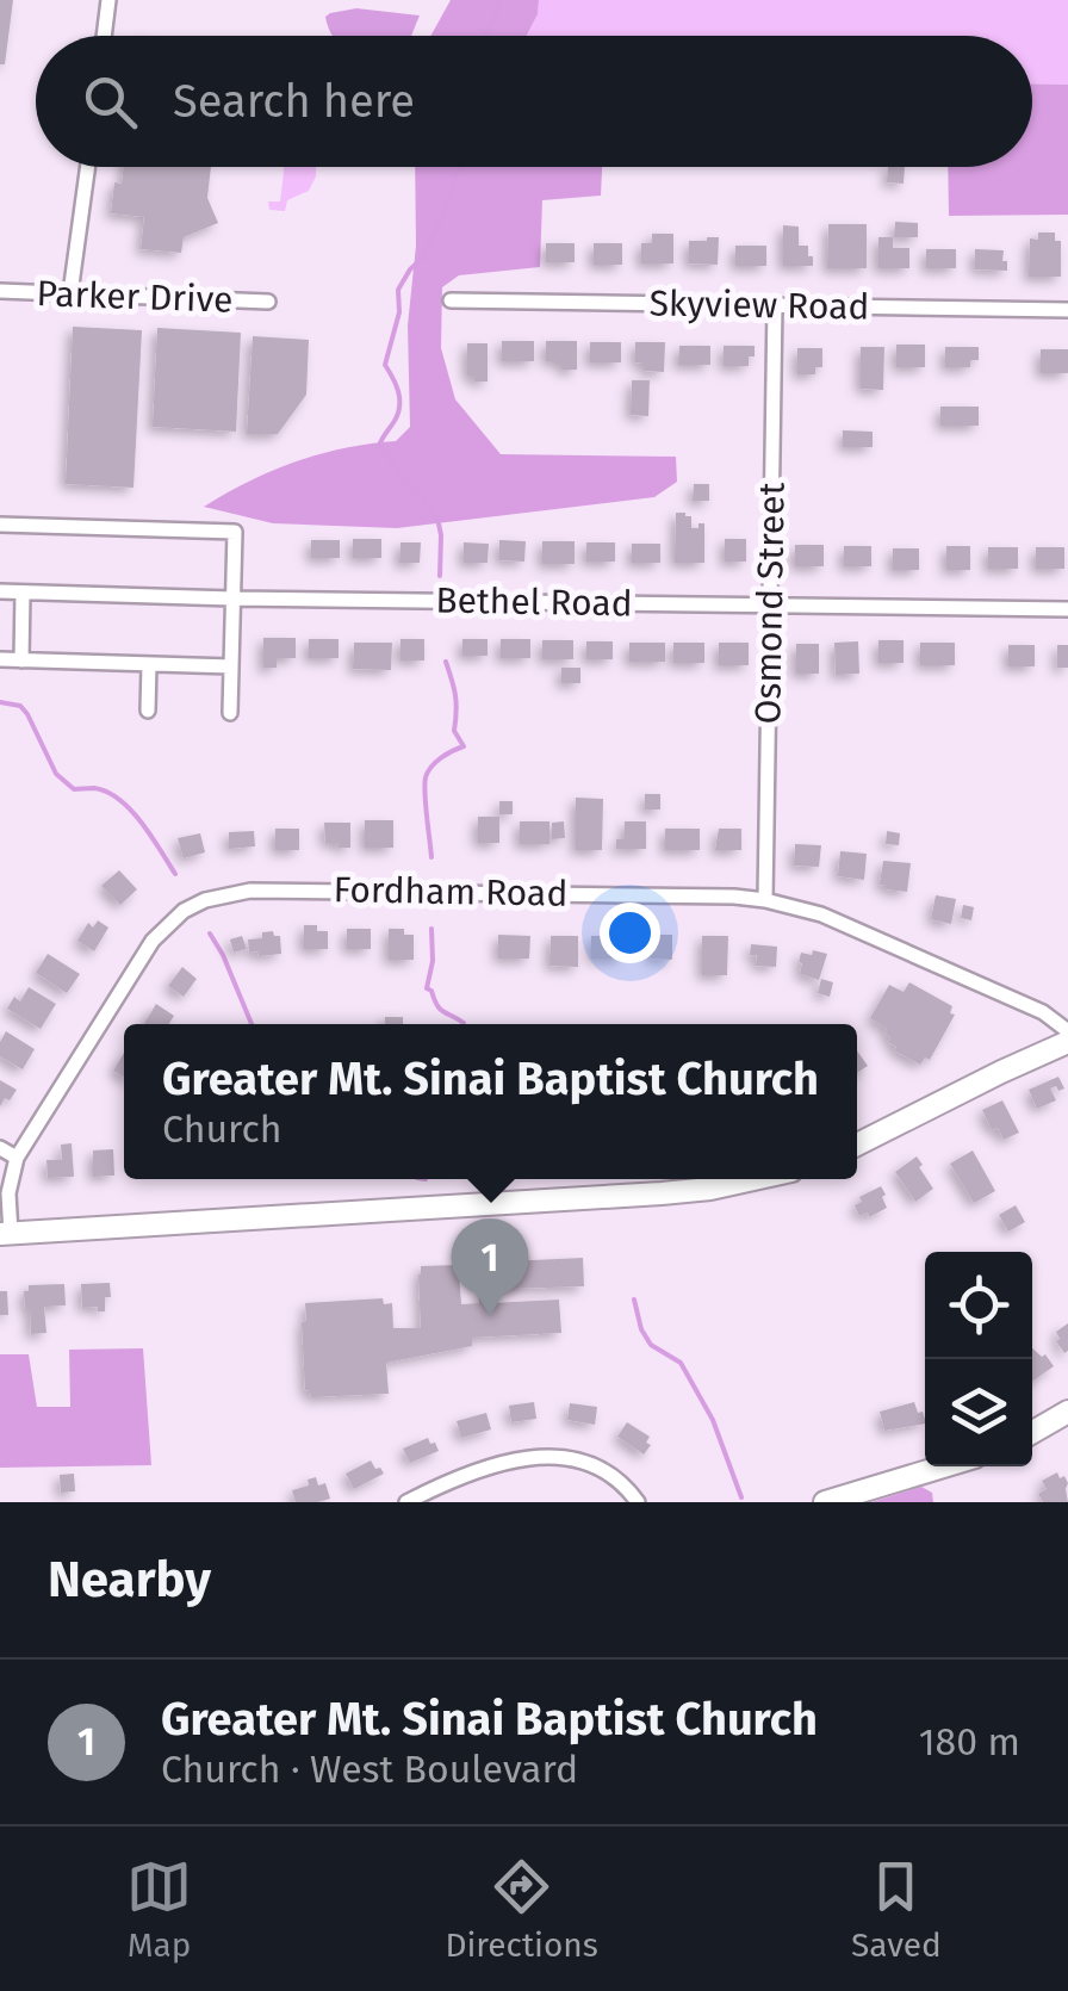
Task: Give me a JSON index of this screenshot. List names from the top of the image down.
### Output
{
  "streets": {
    "street": [
      "Parker Drive",
      "Skyview Road",
      "Bethel Road",
      "Osmond Street",
      "Fordham Road"
    ]
  },
  "crossings": [
    ["Skyview Road", "Osmond Street"],
    ["Bethel Road", "Osmond Street"],
    ["Osmond Street", "Fordham Road"]
  ],
  "page": {
    "search": "Search here",
    "popup": ["Greater Mt. Sinai Baptist Church", "Church"],
    "pins": "1",
    "heading": "Nearby",
    "list": [
      {
        "mark": "1",
        "name": "Greater Mt. Sinai Baptist Church",
        "note": "Church · West Boulevard",
        "value": "180 m"
      }
    ],
    "nav": ["Map", "Directions", "Saved"]
  }
}
